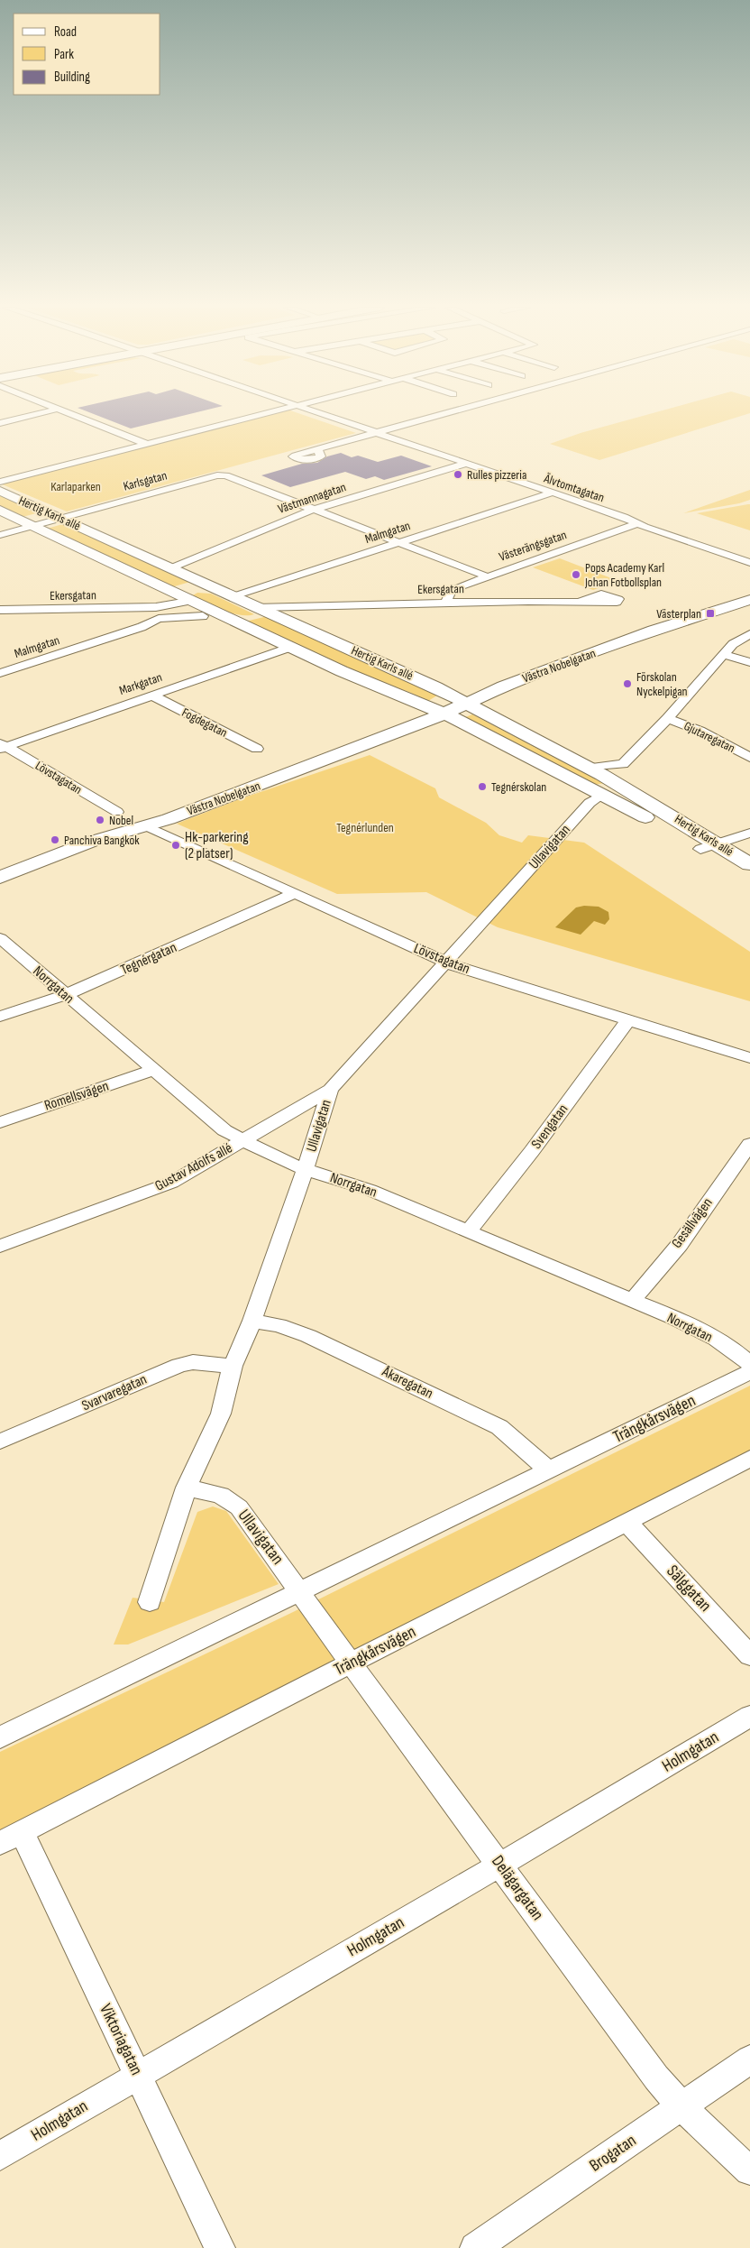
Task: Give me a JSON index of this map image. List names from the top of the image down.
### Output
{
  "streets": {
    "main road": ["Hertig Karls allé", "Västra Nobelgatan"],
    "street": [
      "Karlsgatan",
      "Älvtomtagatan",
      "Västmannagatan",
      "Malmgatan",
      "Västerängsgatan",
      "Ekersgatan",
      "Markgatan",
      "Fogdegatan",
      "Gjutaregatan",
      "Lövstagatan",
      "Ullavigatan",
      "Tegnérgatan",
      "Norrgatan",
      "Romellsvägen",
      "Svengatan",
      "Gustav Adolfs allé",
      "Gesällvägen",
      "Åkaregatan",
      "Svarvaregatan",
      "Trängkårsvägen",
      "Sälggatan",
      "Holmgatan",
      "Delägargatan",
      "Viktoriagatan",
      "Brogatan"
    ]
  },
  "crossings": [
    ["Karlsgatan", "Västmannagatan"],
    ["Karlsgatan", "Hertig Karls allé"],
    ["Älvtomtagatan", "Västmannagatan"],
    ["Älvtomtagatan", "Malmgatan"],
    ["Älvtomtagatan", "Västerängsgatan"],
    ["Västmannagatan", "Hertig Karls allé"],
    ["Hertig Karls allé", "Malmgatan"],
    ["Hertig Karls allé", "Ekersgatan"],
    ["Hertig Karls allé", "Västra Nobelgatan"],
    ["Hertig Karls allé", "Markgatan"],
    ["Hertig Karls allé", "Ullavigatan"],
    ["Västerängsgatan", "Ekersgatan"],
    ["Västra Nobelgatan", "Lövstagatan"],
    ["Markgatan", "Fogdegatan"],
    ["Markgatan", "Lövstagatan"],
    ["Gjutaregatan", "Ullavigatan"],
    ["Lövstagatan", "Ullavigatan"],
    ["Lövstagatan", "Tegnérgatan"],
    ["Lövstagatan", "Svengatan"],
    ["Ullavigatan", "Norrgatan"],
    ["Ullavigatan", "Gustav Adolfs allé"],
    ["Ullavigatan", "Åkaregatan"],
    ["Ullavigatan", "Svarvaregatan"],
    ["Ullavigatan", "Trängkårsvägen"],
    ["Ullavigatan", "Delägargatan"],
    ["Tegnérgatan", "Norrgatan"],
    ["Norrgatan", "Romellsvägen"],
    ["Norrgatan", "Svengatan"],
    ["Norrgatan", "Gustav Adolfs allé"],
    ["Norrgatan", "Gesällvägen"],
    ["Åkaregatan", "Trängkårsvägen"],
    ["Trängkårsvägen", "Sälggatan"],
    ["Trängkårsvägen", "Delägargatan"],
    ["Trängkårsvägen", "Viktoriagatan"],
    ["Holmgatan", "Delägargatan"],
    ["Holmgatan", "Viktoriagatan"],
    ["Delägargatan", "Brogatan"]
  ],
  "parks": ["Karlaparken", "Tegnérlunden"],
  "places": {
    "other": [
      "Rulles pizzeria",
      "Pops Academy Karl Johan Fotbollsplan",
      "Förskolan Nyckelpigan",
      "Tegnérskolan",
      "Nobel",
      "Panchiva Bangkok",
      "Hk-parkering (2 platser)"
    ],
    "transit": ["Västerplan"]
  },
  "legend": ["Road", "Park", "Building"]
}
